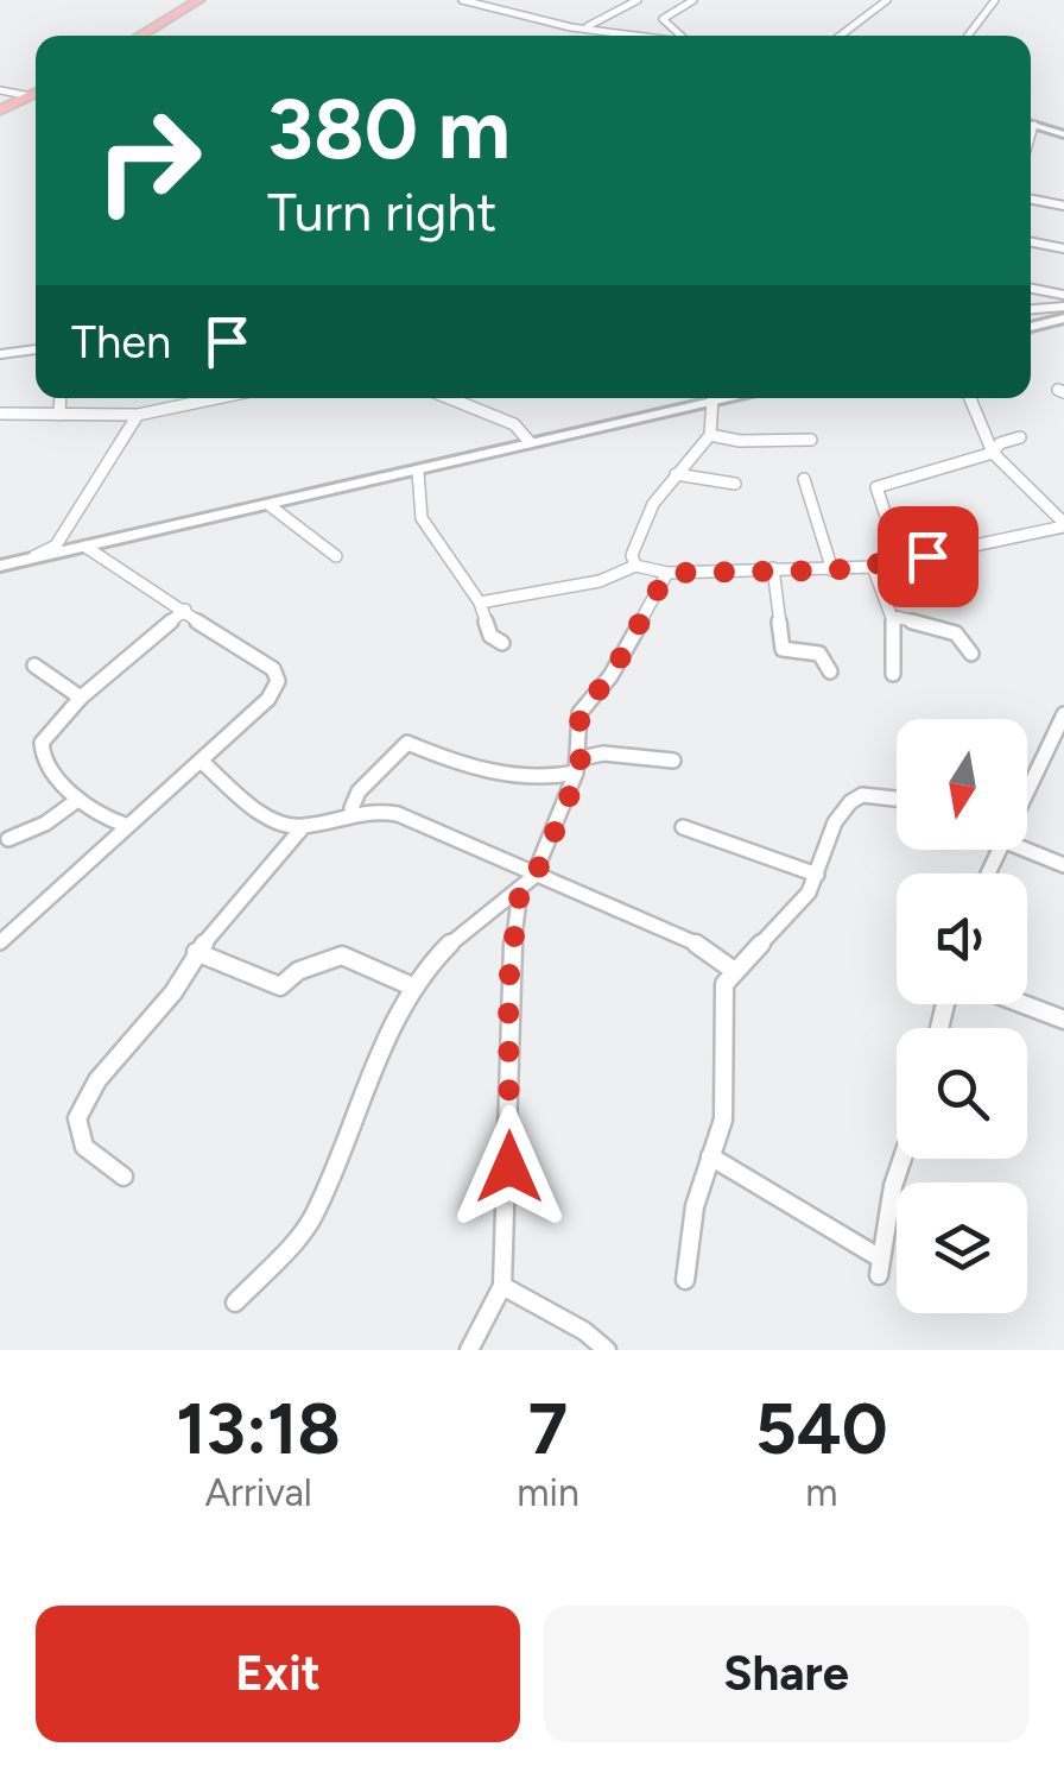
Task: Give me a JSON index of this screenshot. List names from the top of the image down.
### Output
{
  "north": "bottom",
  "page": {
    "turn": ["380 m", "Turn right"],
    "then": "Then",
    "eta": [
      "13:18",
      "Arrival",
      "7",
      "min",
      "540",
      "m"
    ],
    "buttons": ["Exit", "Share"]
  }
}
